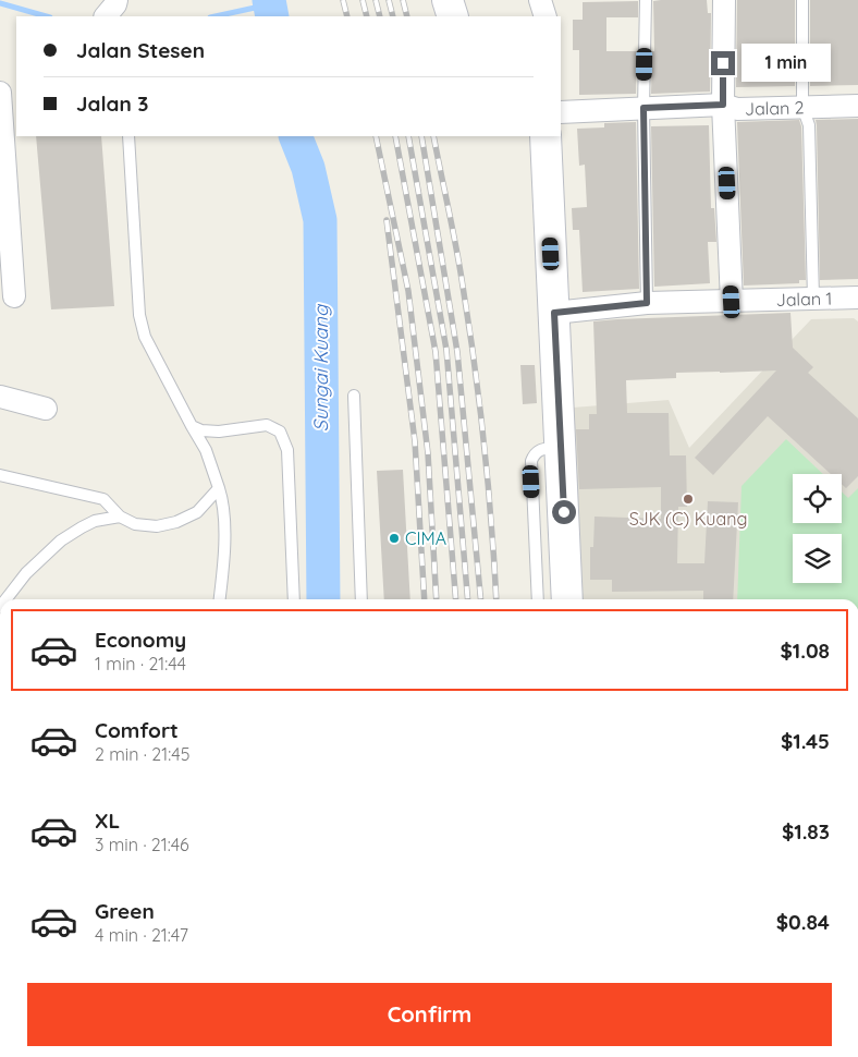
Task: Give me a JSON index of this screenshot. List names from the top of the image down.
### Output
{
  "streets": {
    "street": ["Jalan 2", "Jalan 1"]
  },
  "water": ["Sungai Kuang"],
  "places": ["SJK (C) Kuang", "CIMA"],
  "page": {
    "banner": ["Jalan Stesen", "Jalan 3"],
    "bubble": "1 min",
    "list": [
      {
        "name": "Economy",
        "note": "1 min · 21:44",
        "value": "$1.08"
      },
      {
        "name": "Comfort",
        "note": "2 min · 21:45",
        "value": "$1.45"
      },
      {
        "name": "XL",
        "note": "3 min · 21:46",
        "value": "$1.83"
      },
      {
        "name": "Green",
        "note": "4 min · 21:47",
        "value": "$0.84"
      }
    ],
    "buttons": "Confirm"
  }
}
